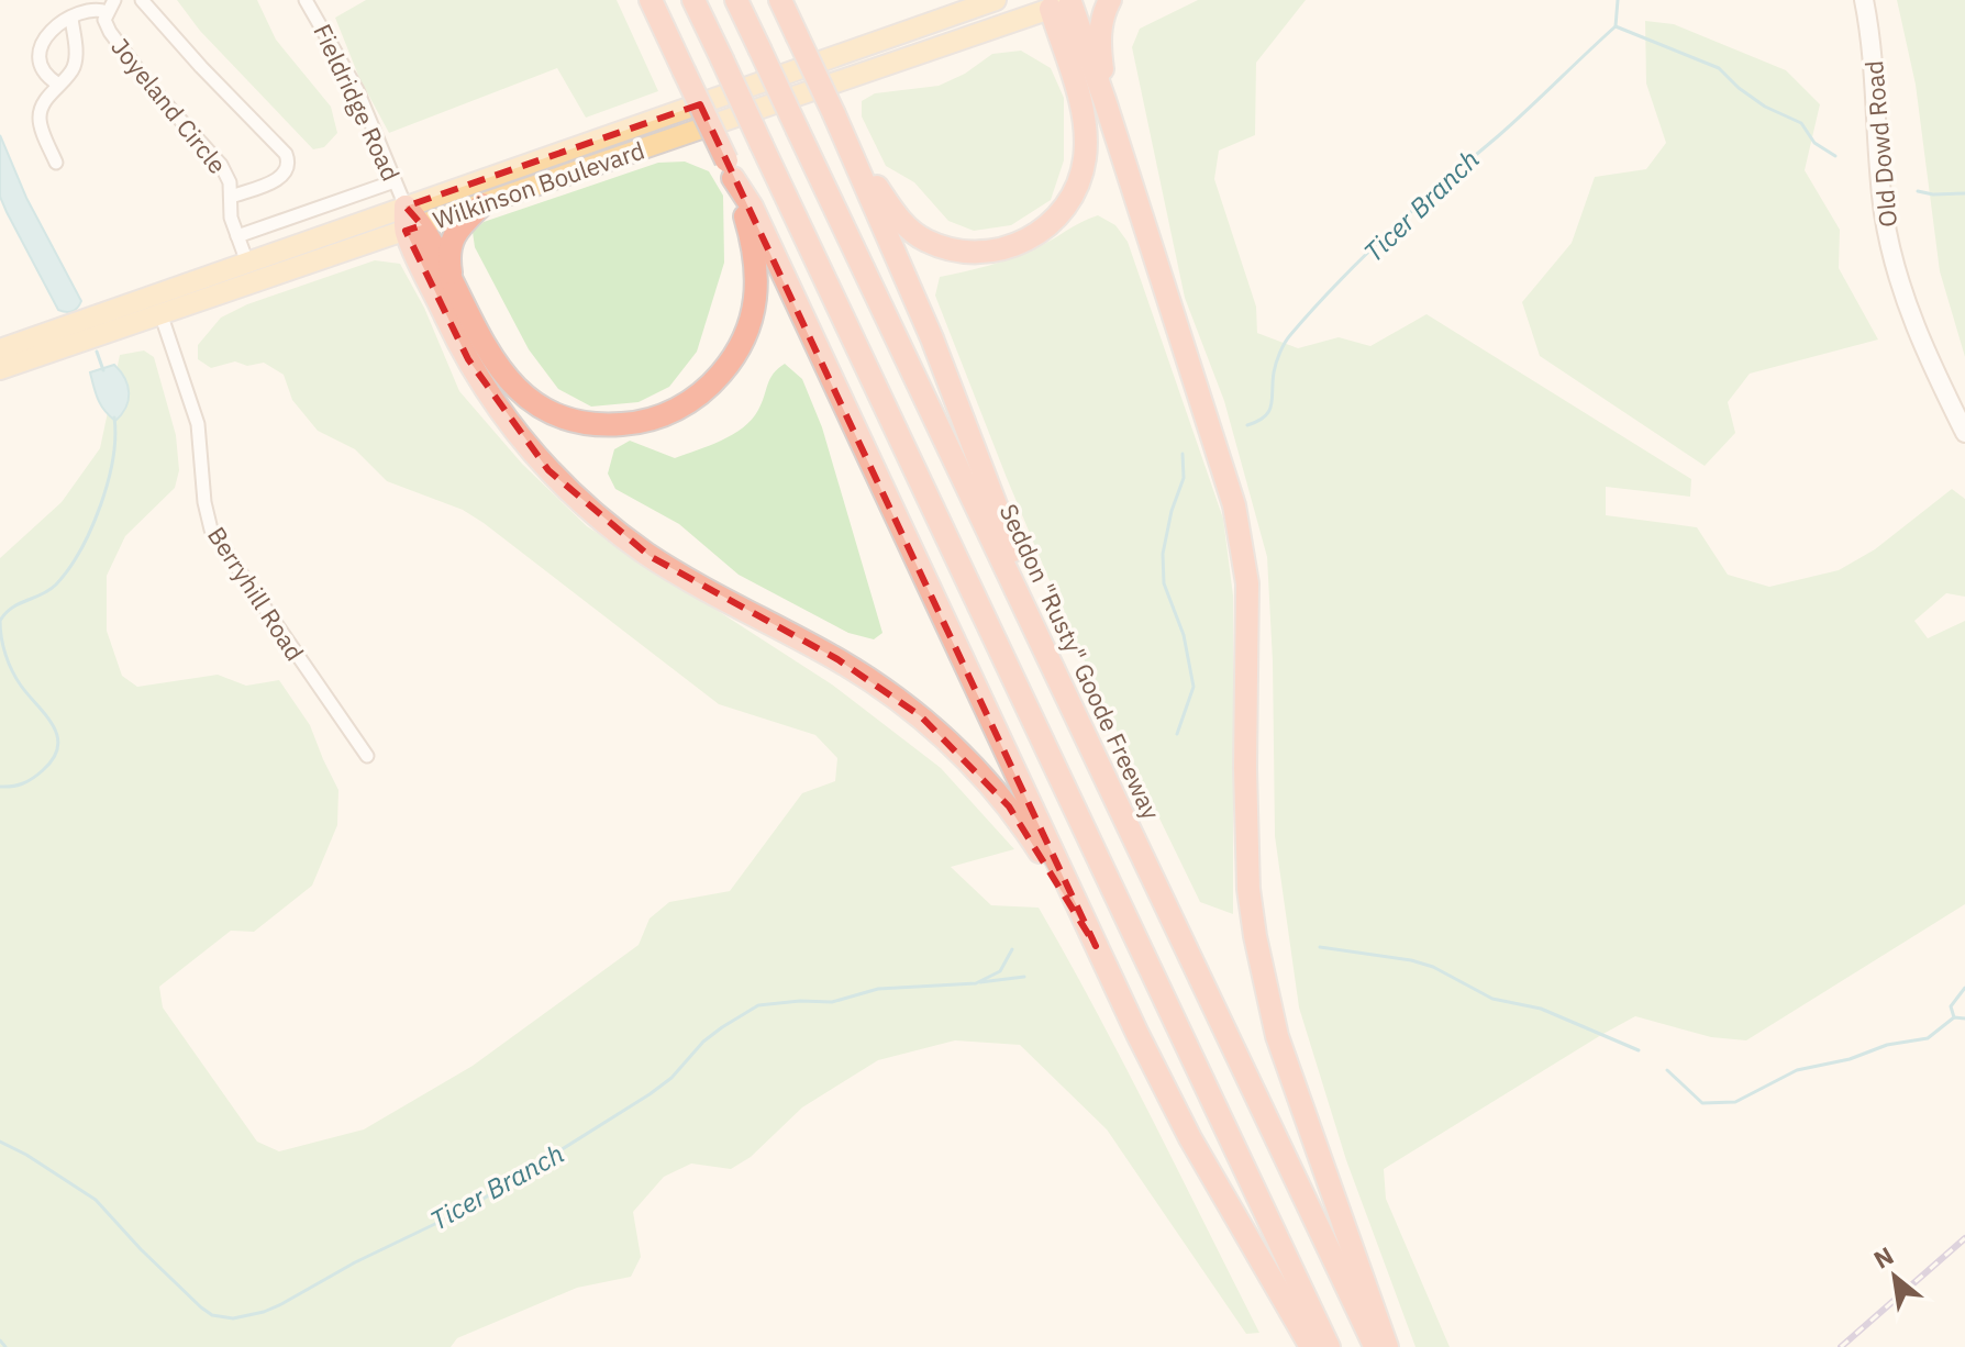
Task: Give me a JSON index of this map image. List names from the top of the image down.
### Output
{
  "streets": {
    "highway": ["Seddon \"Rusty\" Goode Freeway"],
    "main road": ["Wilkinson Boulevard"],
    "street": [
      "Fieldridge Road",
      "Joyeland Circle",
      "Old Dowd Road",
      "Berryhill Road"
    ]
  },
  "crossings": [
    ["Fieldridge Road", "Wilkinson Boulevard"],
    ["Joyeland Circle", "Wilkinson Boulevard"],
    ["Wilkinson Boulevard", "Berryhill Road"]
  ],
  "water": ["Ticer Branch"],
  "north": "top left"
}
